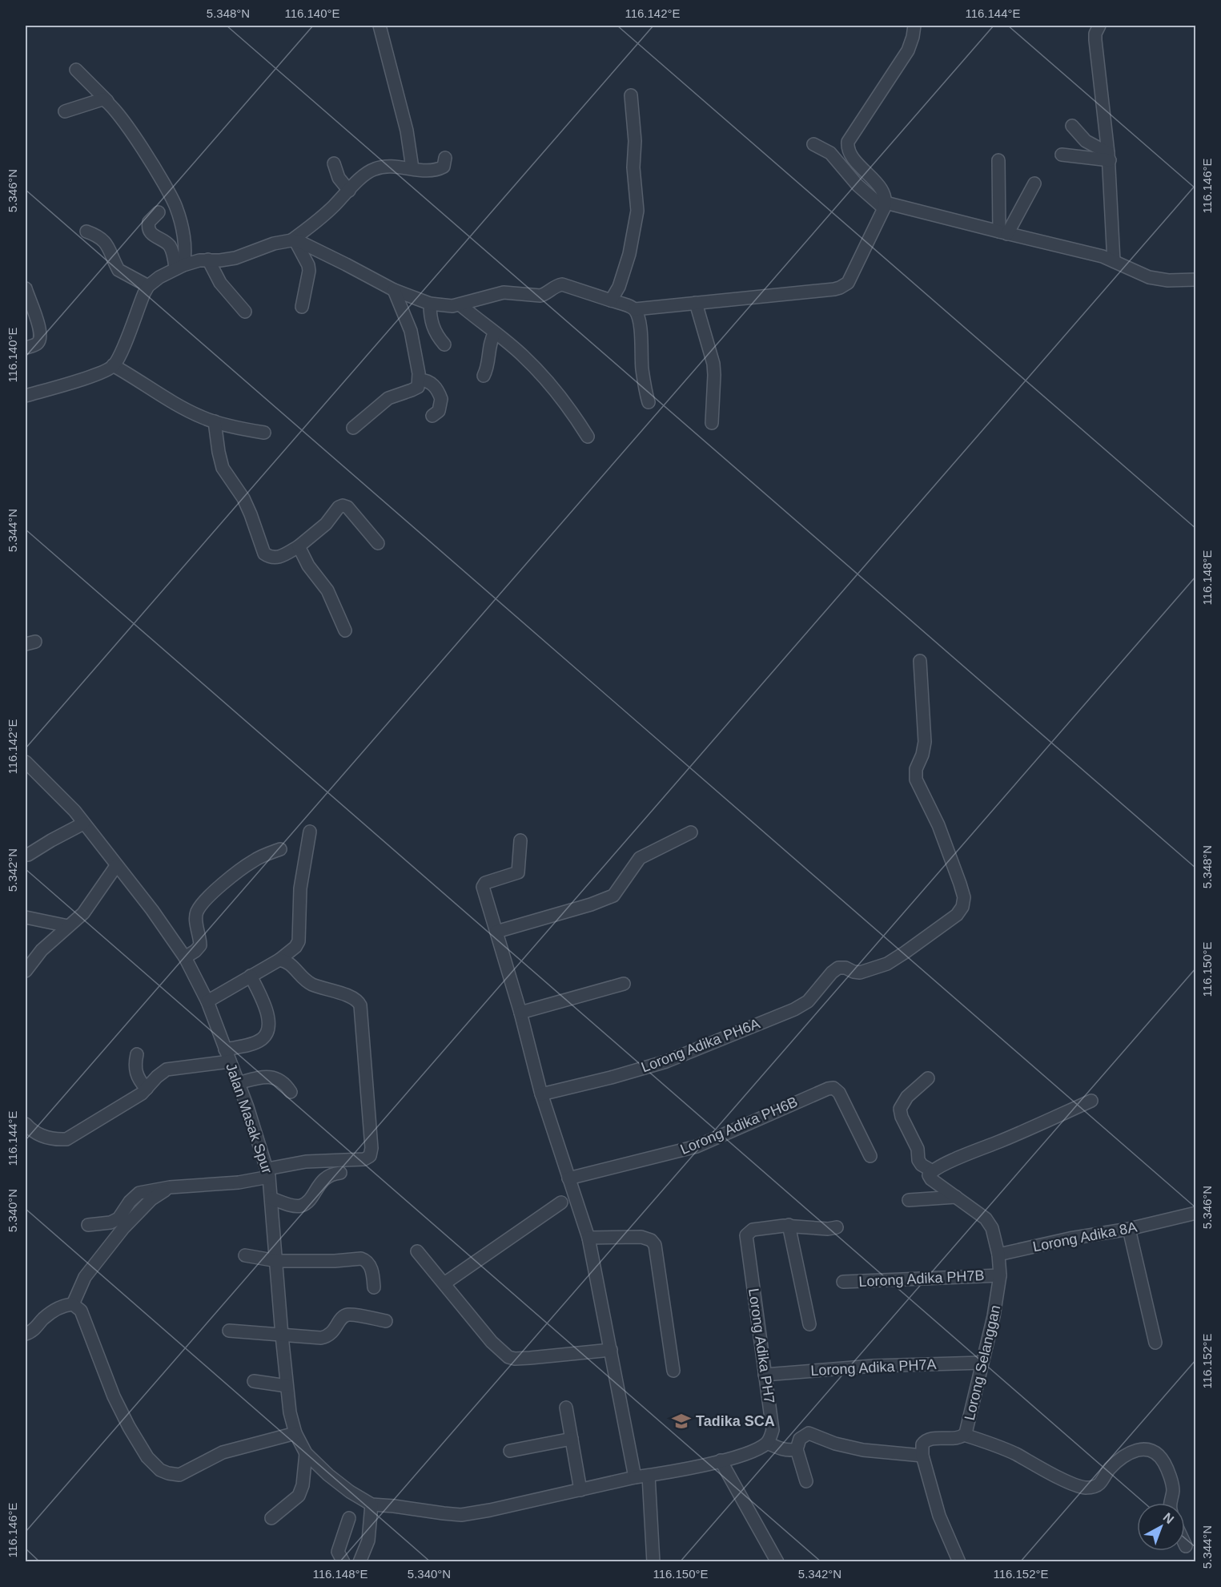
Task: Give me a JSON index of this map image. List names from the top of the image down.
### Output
{
  "streets": {
    "street": [
      "Lorong Adika PH6A",
      "Jalan Masak Spur",
      "Lorong Adika PH6B",
      "Lorong Adika 8A",
      "Lorong Adika PH7B",
      "Lorong Adika PH7",
      "Lorong Selanggan",
      "Lorong Adika PH7A"
    ]
  },
  "crossings": [
    ["Lorong Adika 8A", "Lorong Selanggan"],
    ["Lorong Adika PH7B", "Lorong Selanggan"],
    ["Lorong Adika PH7", "Lorong Adika PH7A"],
    ["Lorong Selanggan", "Lorong Adika PH7A"]
  ],
  "places": {
    "school or university": ["Tadika SCA"]
  },
  "north": "top right",
  "coordinates": [
    "5.348°N",
    "116.140°E",
    "116.142°E",
    "116.144°E",
    "116.146°E",
    "5.346°N",
    "5.344°N",
    "116.148°E",
    "5.342°N",
    "116.150°E",
    "5.340°N",
    "116.152°E"
  ]
}
